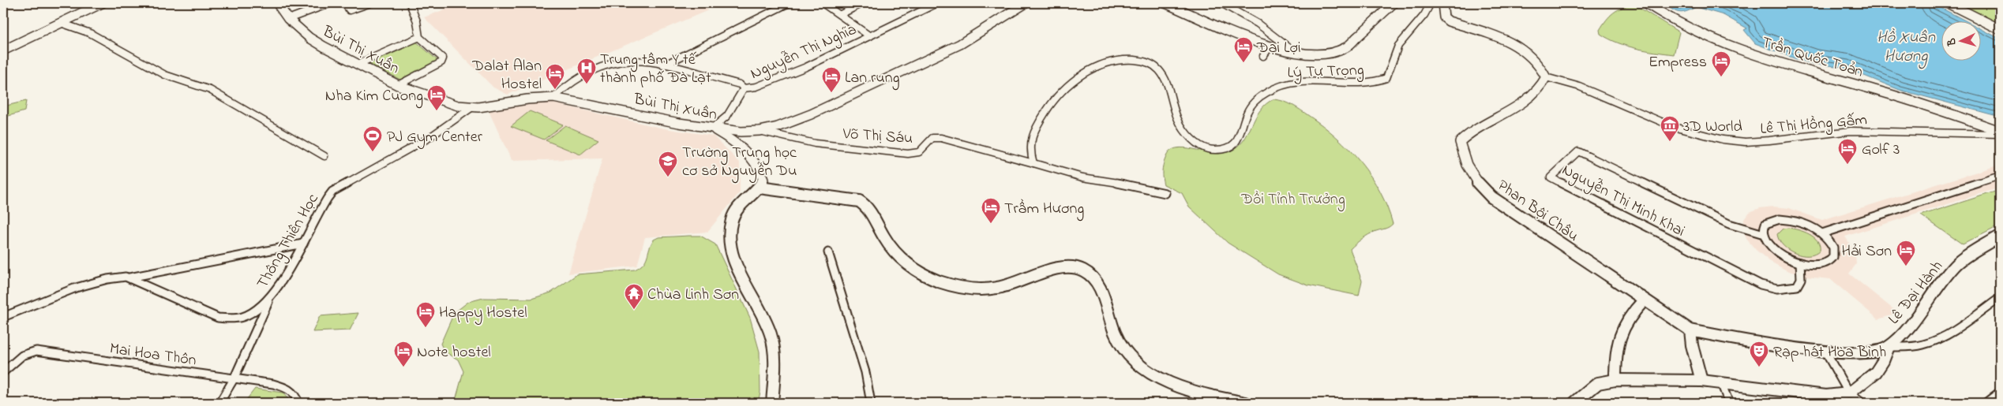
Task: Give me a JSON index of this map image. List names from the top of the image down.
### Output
{
  "streets": {
    "street": [
      "Bùi Thị Xuân",
      "Nguyễn Thị Nghĩa",
      "Trần Quốc Toản",
      "Lý Tự Trọng",
      "Lê Thị Hồng Gấm",
      "Võ Thị Sáu",
      "Nguyễn Thị Minh Khai",
      "Phan Bội Châu",
      "Thông Thiên Học",
      "Lê Đại Hành",
      "Mai Hoa Thôn"
    ]
  },
  "crossings": [
    ["Bùi Thị Xuân", "Nguyễn Thị Nghĩa"],
    ["Bùi Thị Xuân", "Võ Thị Sáu"],
    ["Bùi Thị Xuân", "Thông Thiên Học"],
    ["Trần Quốc Toản", "Lê Thị Hồng Gấm"],
    ["Lý Tự Trọng", "Võ Thị Sáu"],
    ["Lê Thị Hồng Gấm", "Phan Bội Châu"],
    ["Phan Bội Châu", "Lê Đại Hành"]
  ],
  "water": ["Hồ Xuân Hương"],
  "parks": ["Đồi Tỉnh Trưởng"],
  "places": {
    "hotel": [
      "Đại Lợi",
      "Empress",
      "Dalat Alan Hostel",
      "Lan rung",
      "Nha Kim Cuong",
      "Golf 3",
      "Trầm Hương",
      "Hải Sơn",
      "Happy Hostel",
      "Note hostel"
    ],
    "hospital": ["Trung tâm Y tế thành phố Đà Lạt"],
    "museum": ["3D World"],
    "sports": ["PJ Gym Center"],
    "school or university": ["Trường Trung học cơ sở Nguyễn Du"],
    "temple": ["Chùa Linh Sơn"],
    "theatre": ["Rạp hát Hòa Bình"]
  },
  "north": "left"
}
